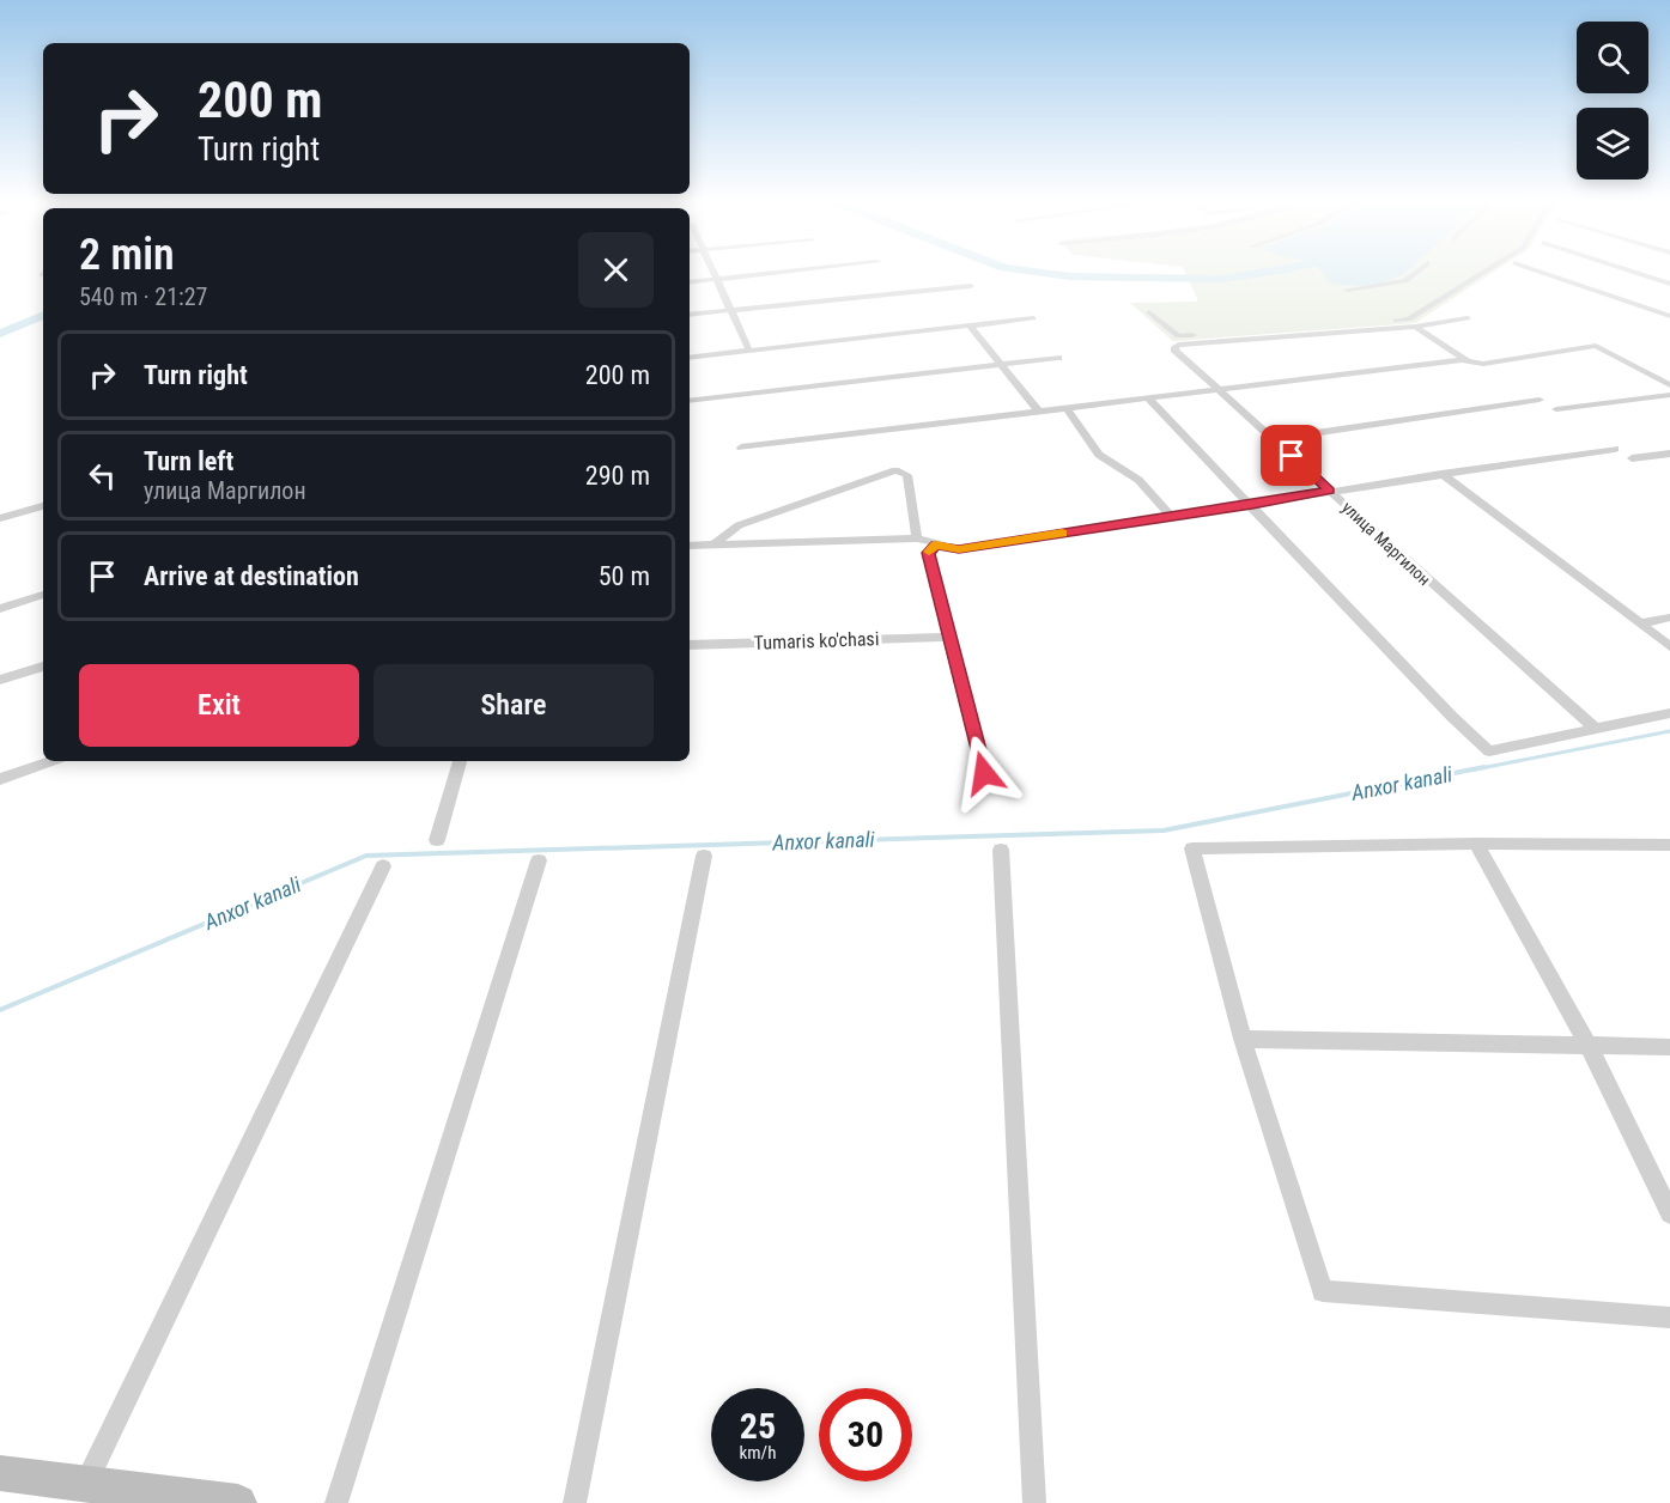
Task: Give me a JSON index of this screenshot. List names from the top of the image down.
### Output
{
  "streets": {
    "street": ["улица Маргилон", "Tumaris ko'chasi"]
  },
  "water": ["Anxor kanali"],
  "page": {
    "turn": ["200 m", "Turn right"],
    "heading": ["2 min", "540 m · 21:27"],
    "list": [
      {
        "name": "Turn right",
        "value": "200 m"
      },
      {
        "name": "Turn left",
        "note": "улица Маргилон",
        "value": "290 m"
      },
      {
        "name": "Arrive at destination",
        "value": "50 m"
      }
    ],
    "buttons": ["Exit", "Share"],
    "speed": "25 km/h",
    "limit": "30"
  }
}
